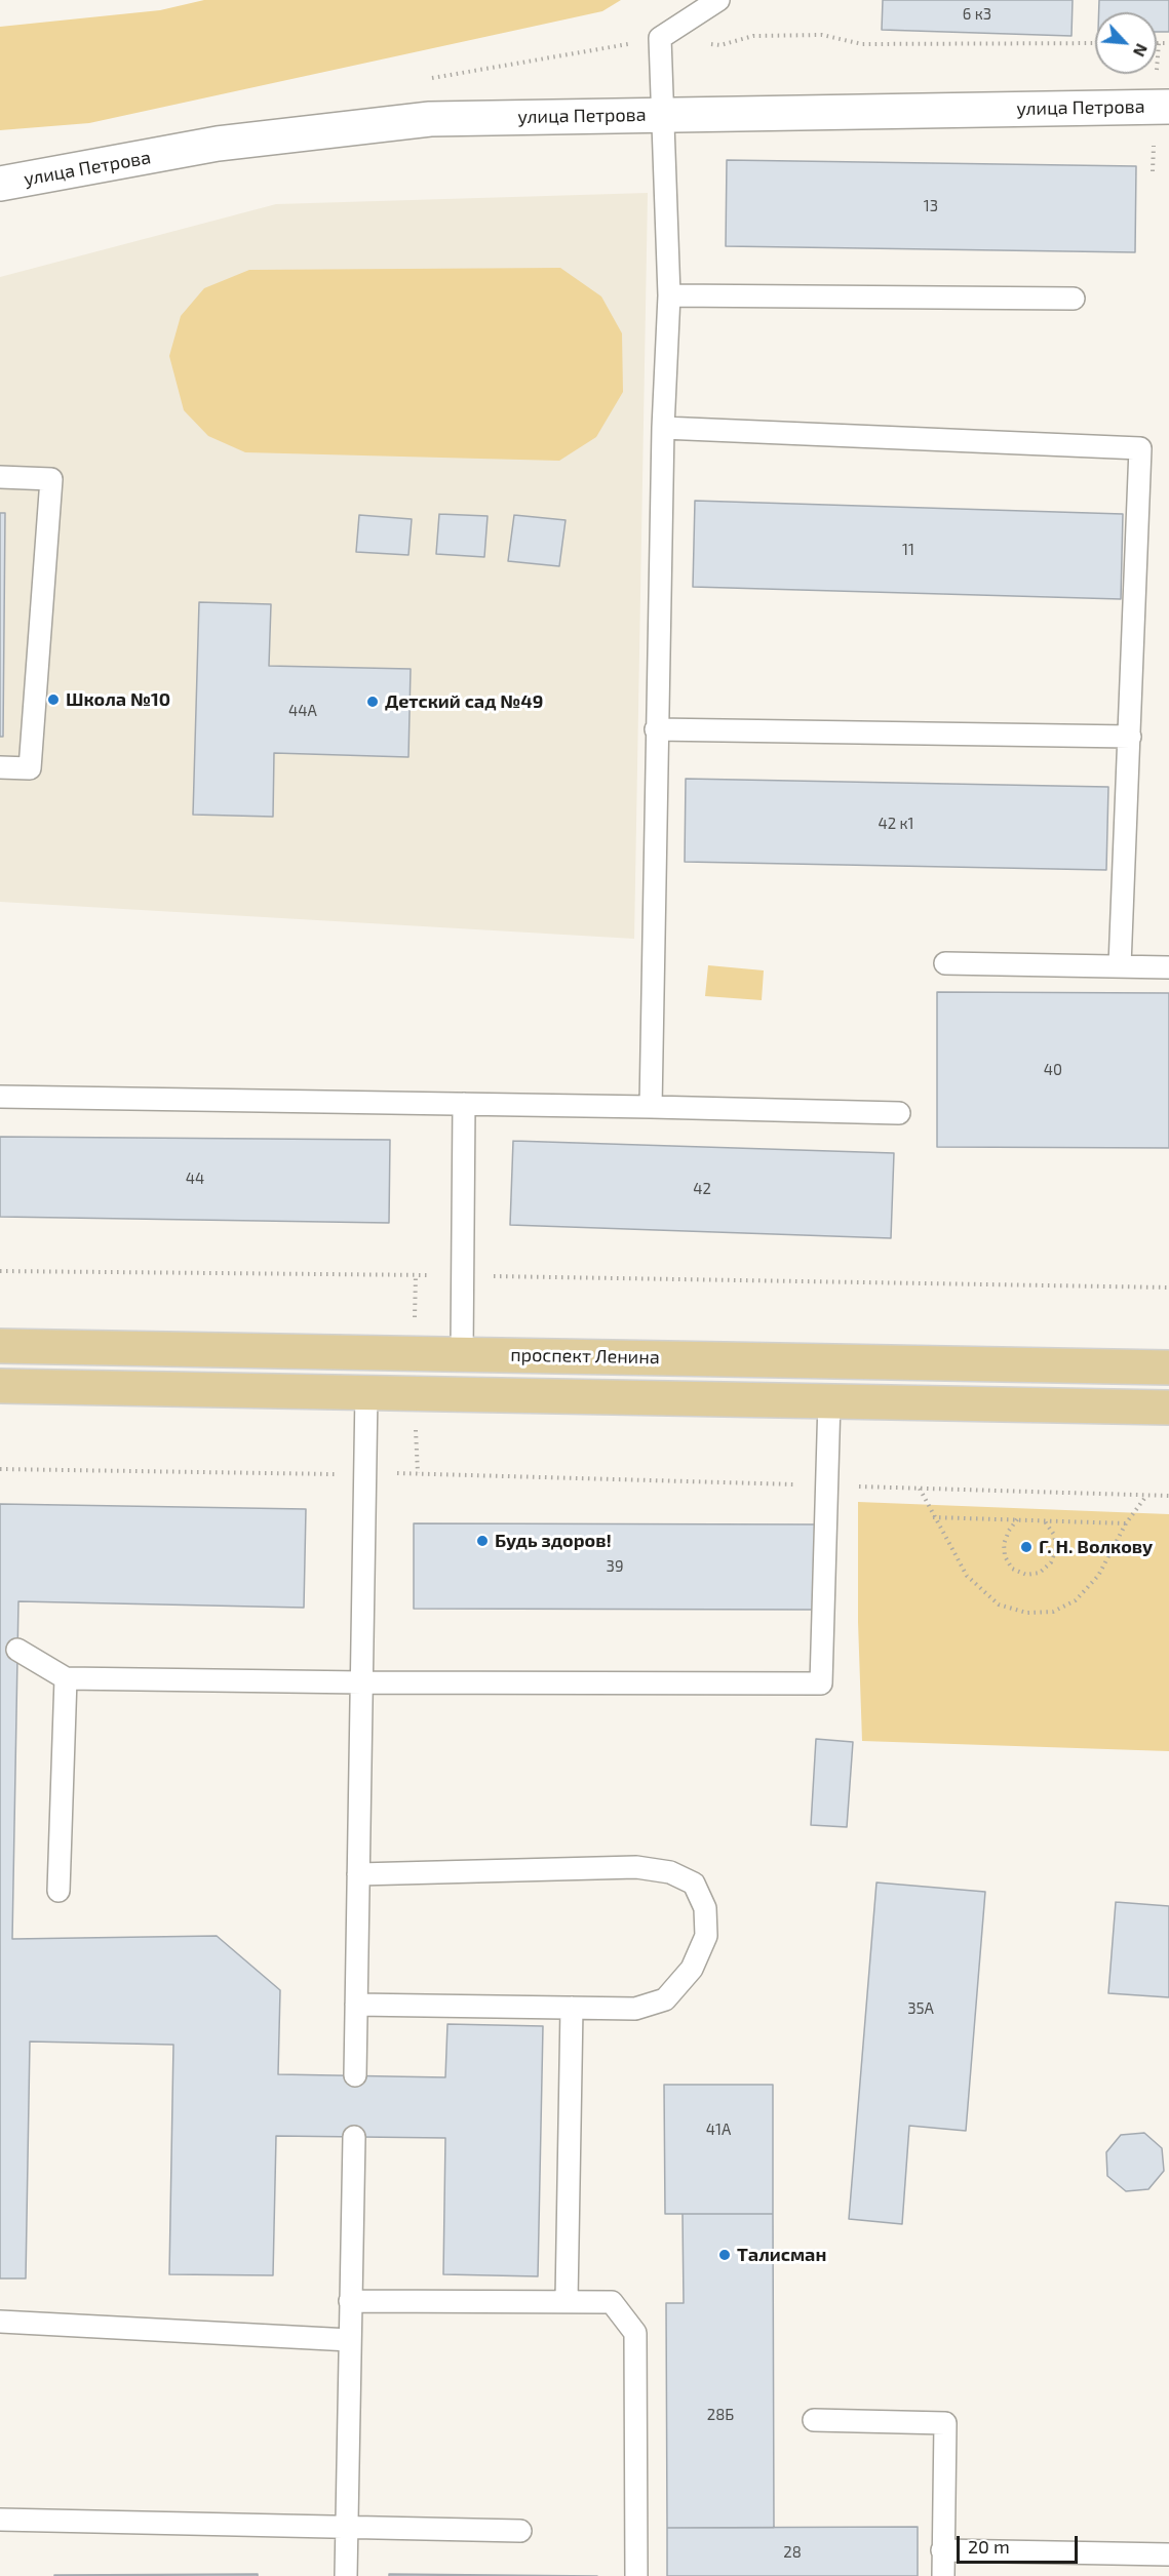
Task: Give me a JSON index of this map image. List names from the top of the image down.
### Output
{
  "streets": {
    "main road": ["проспект Ленина"],
    "street": ["улица Петрова"]
  },
  "places": [
    "Школа №10",
    "Детский сад №49",
    "Будь здоров!",
    "Г. Н. Волкову",
    "Талисман"
  ],
  "house_numbers": [
    "6 к3",
    "13",
    "11",
    "44А",
    "42 к1",
    "40",
    "44",
    "42",
    "39",
    "35А",
    "41А",
    "28Б",
    "28"
  ],
  "scale_bar": "20 m",
  "north": "bottom right"
}
